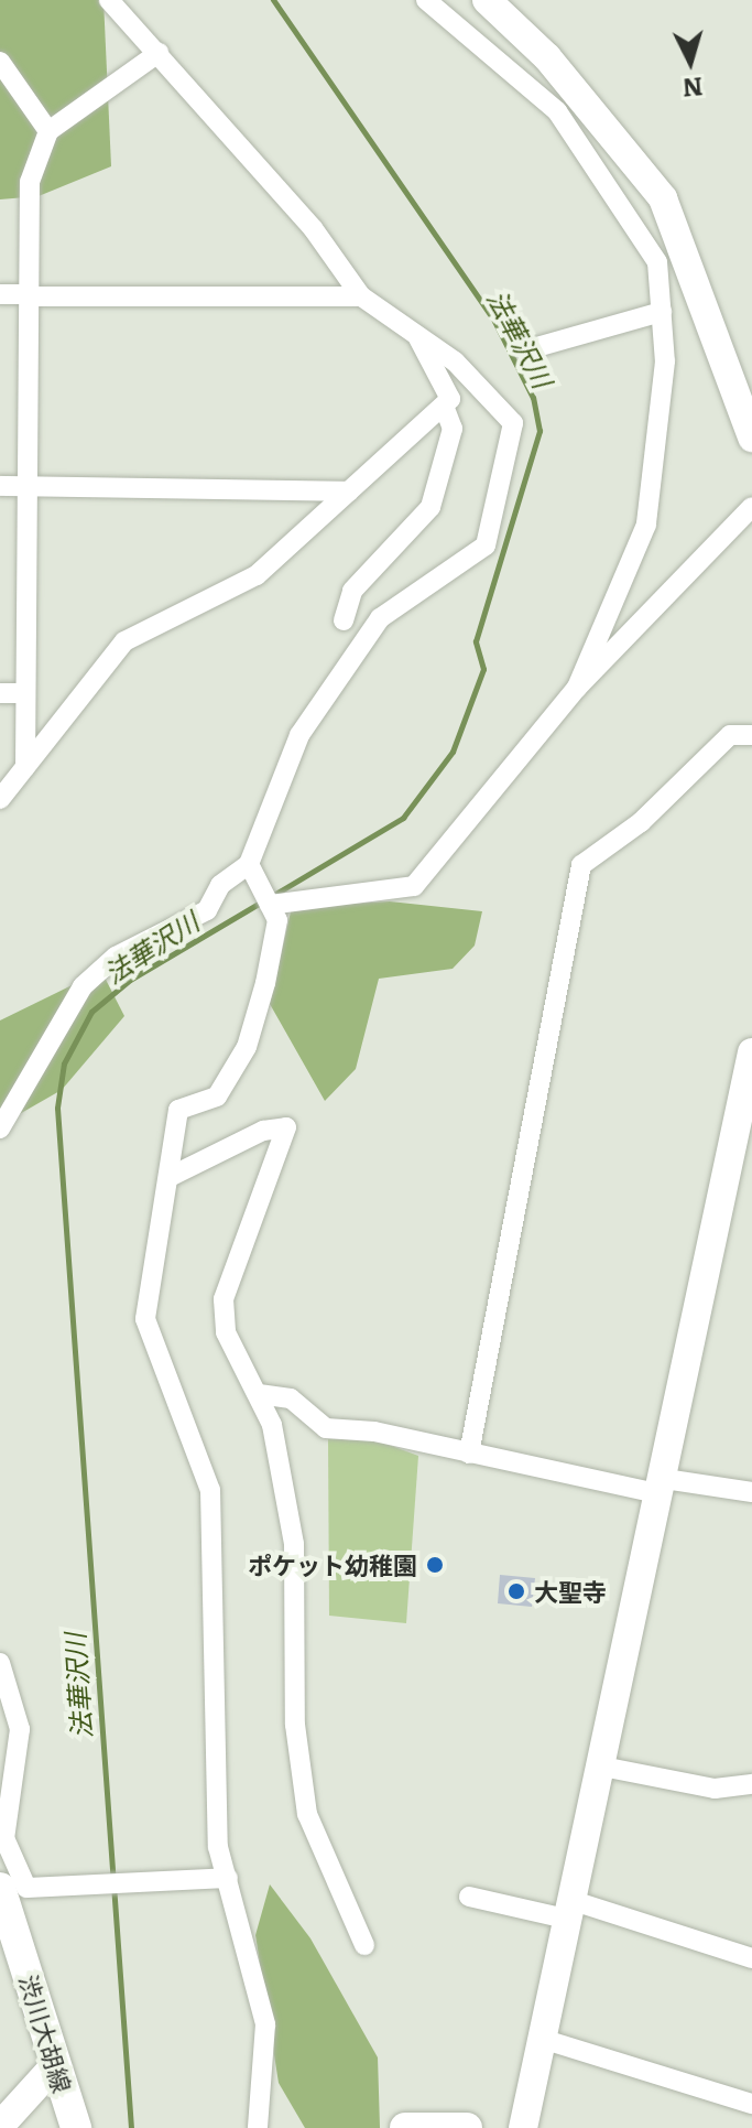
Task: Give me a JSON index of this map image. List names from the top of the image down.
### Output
{
  "streets": {
    "main road": ["渋川大胡線"]
  },
  "water": ["法華沢川"],
  "places": ["ポケット幼稚園", "大聖寺"],
  "north": "bottom"
}
